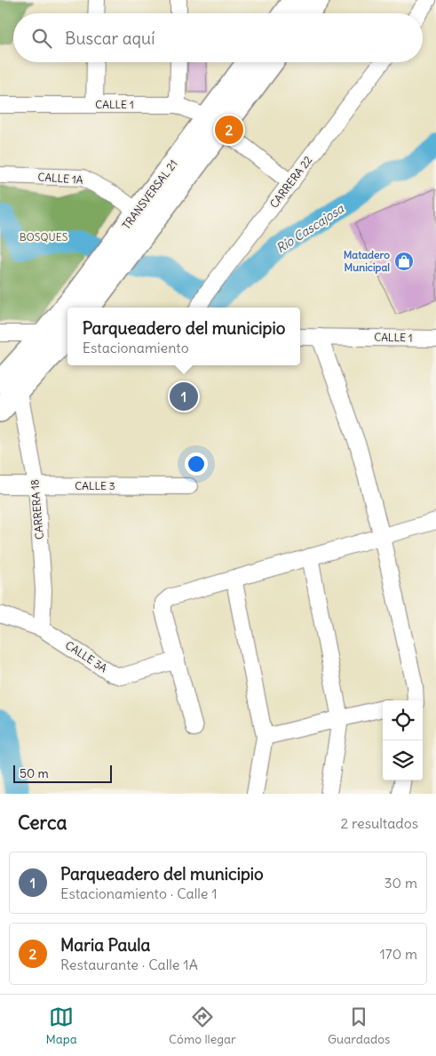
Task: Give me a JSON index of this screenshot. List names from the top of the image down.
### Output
{
  "streets": {
    "street": [
      "CALLE 1",
      "CALLE 1A",
      "CARRERA 22",
      "TRANSVERSAL 21",
      "CALLE 3",
      "CARRERA 18",
      "CALLE 3A"
    ]
  },
  "crossings": [
    ["CALLE 1", "TRANSVERSAL 21"],
    ["CALLE 1A", "TRANSVERSAL 21"],
    ["TRANSVERSAL 21", "CARRERA 18"],
    ["CALLE 3", "CARRERA 18"],
    ["CARRERA 18", "CALLE 3A"]
  ],
  "water": ["Río Cascajosa"],
  "parks": ["BOSQUES"],
  "places": {
    "shop": ["Matadero Municipal"]
  },
  "scale_bar": "50 m",
  "page": {
    "search": "Buscar aquí",
    "pins": ["2", "1"],
    "popup": ["Parqueadero del municipio", "Estacionamiento"],
    "scale": "50 m",
    "heading": ["Cerca", "2 resultados"],
    "list": [
      {
        "mark": "1",
        "name": "Parqueadero del municipio",
        "note": "Estacionamiento · Calle 1",
        "value": "30 m"
      },
      {
        "mark": "2",
        "name": "Maria Paula",
        "note": "Restaurante · Calle 1A",
        "value": "170 m"
      }
    ],
    "nav": ["Mapa", "Cómo llegar", "Guardados"]
  }
}
